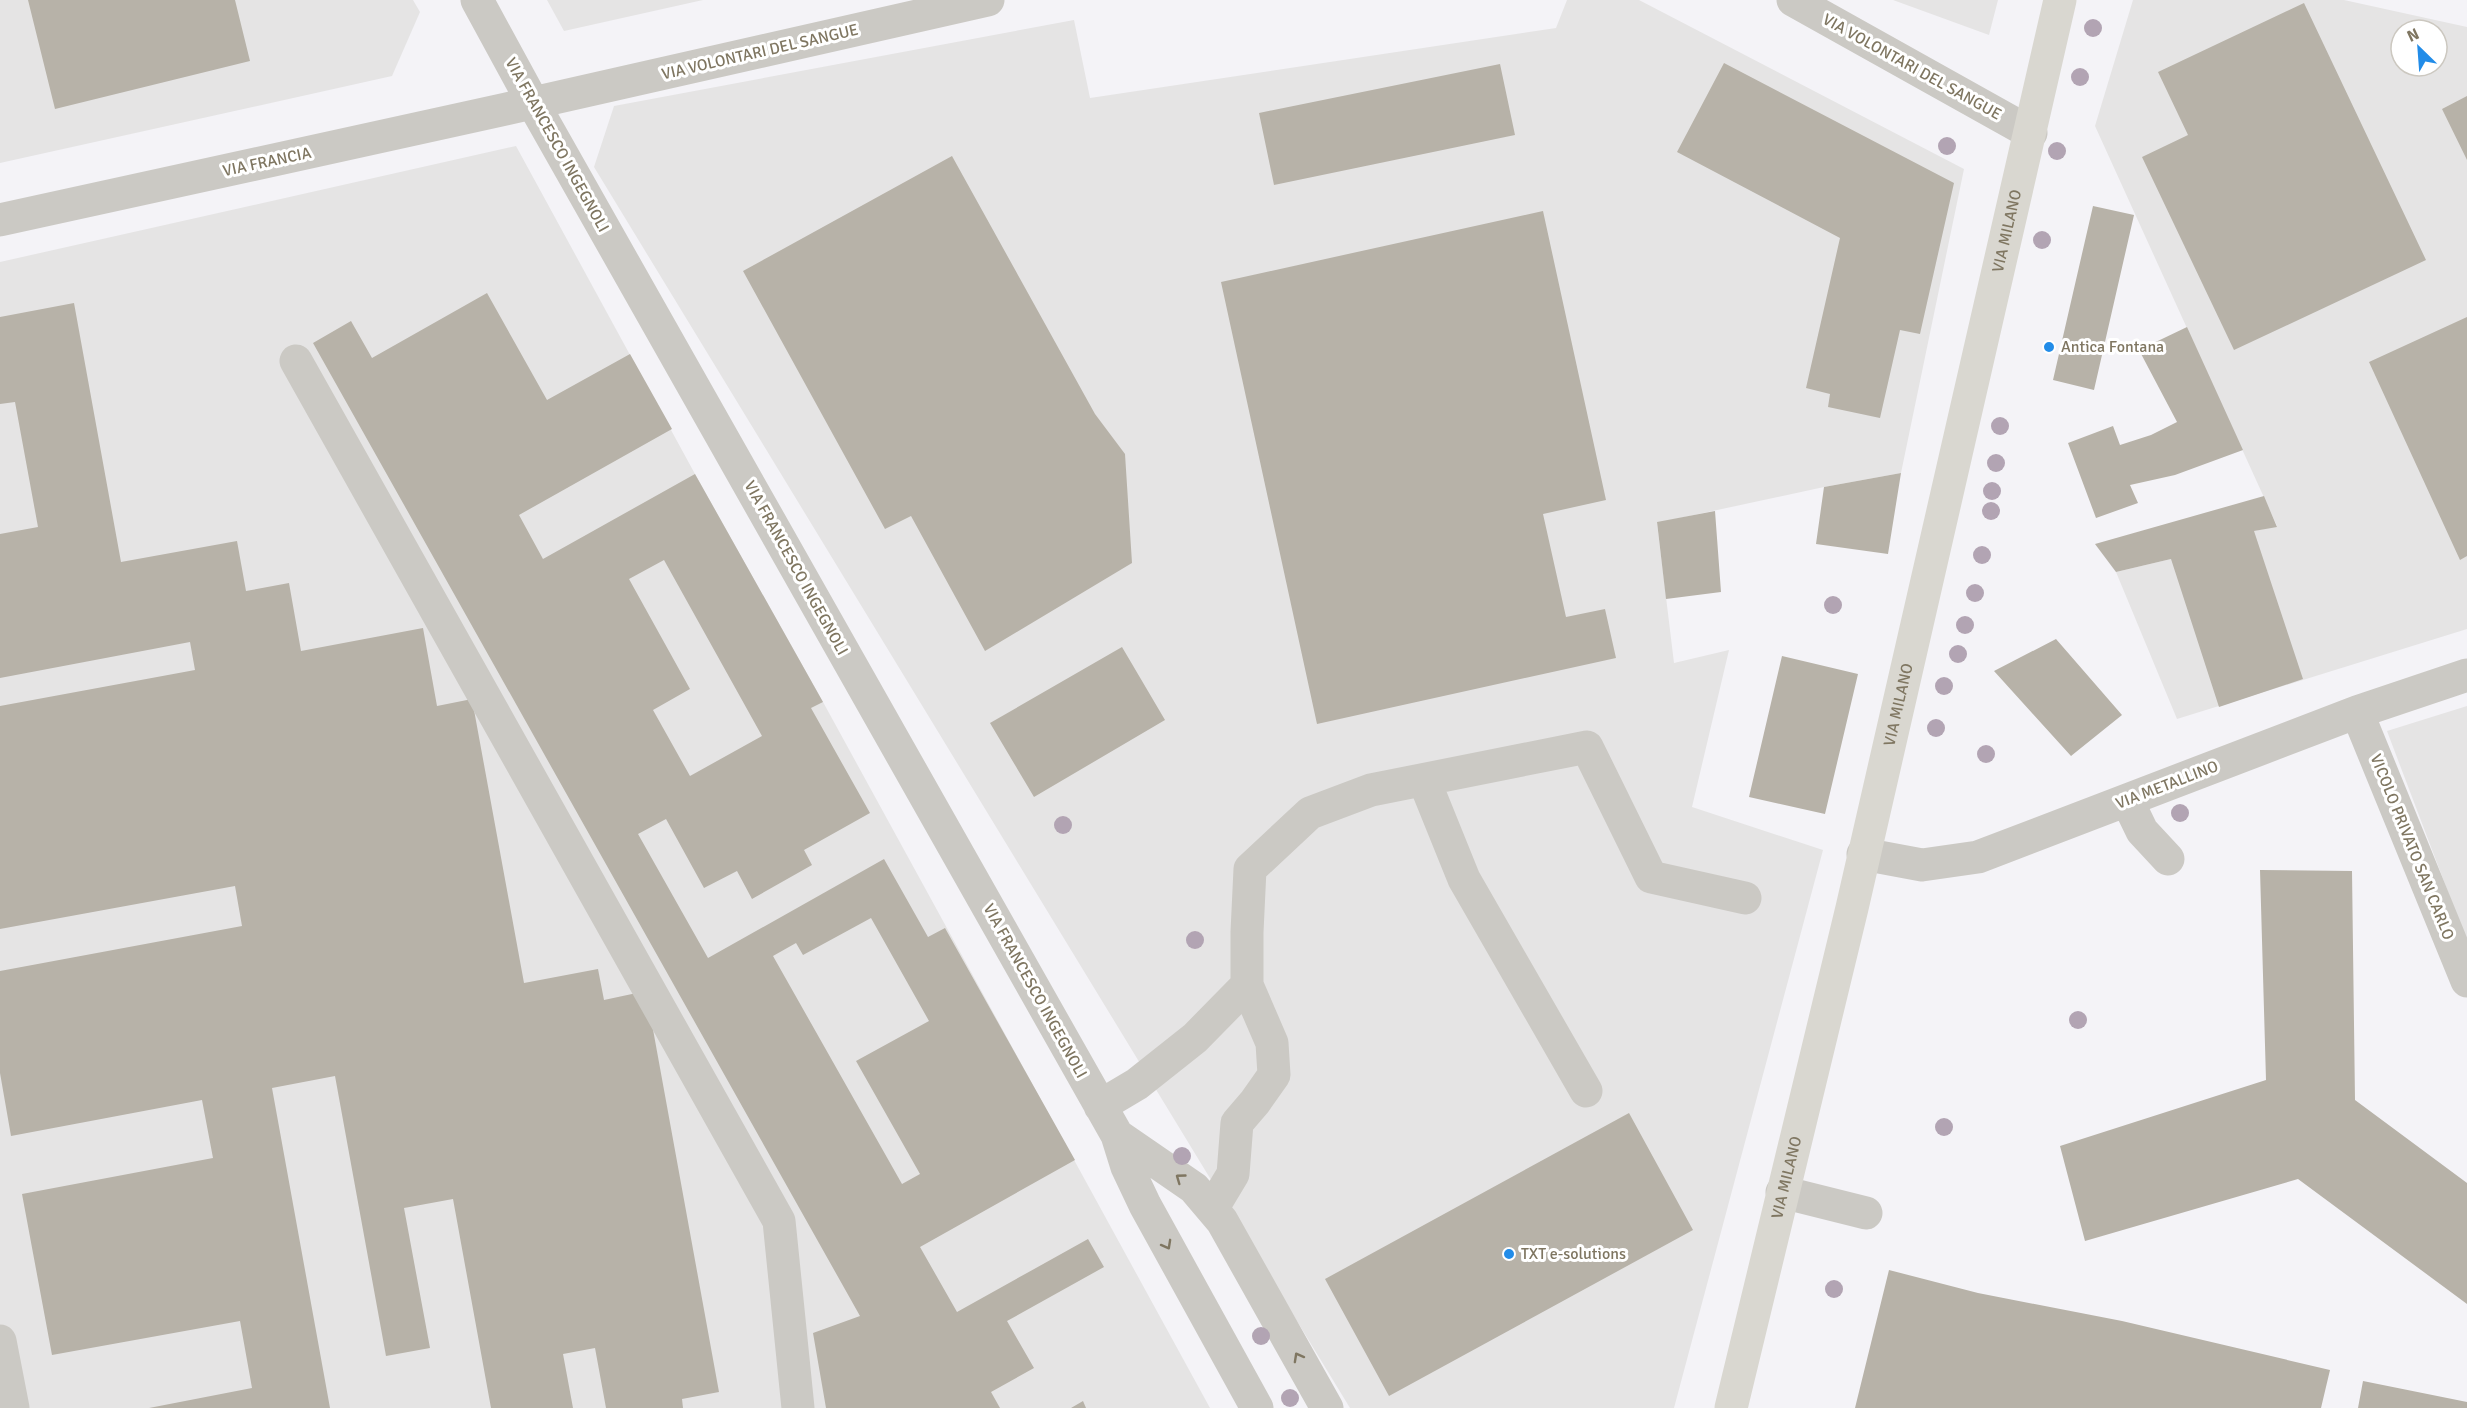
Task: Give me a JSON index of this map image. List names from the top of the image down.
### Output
{
  "streets": {
    "main road": ["VIA MILANO"],
    "street": [
      "VIA VOLONTARI DEL SANGUE",
      "VIA FRANCESCO INGEGNOLI",
      "VIA FRANCIA",
      "VIA METALLINO",
      "VICOLO PRIVATO SAN CARLO"
    ]
  },
  "crossings": [
    ["VIA VOLONTARI DEL SANGUE", "VIA FRANCESCO INGEGNOLI"],
    ["VIA VOLONTARI DEL SANGUE", "VIA FRANCIA"],
    ["VIA VOLONTARI DEL SANGUE", "VIA MILANO"],
    ["VIA FRANCESCO INGEGNOLI", "VIA FRANCIA"],
    ["VIA MILANO", "VIA METALLINO"],
    ["VIA METALLINO", "VICOLO PRIVATO SAN CARLO"]
  ],
  "places": ["Antica Fontana", "TXT e-solutions"],
  "north": "top left"
}
